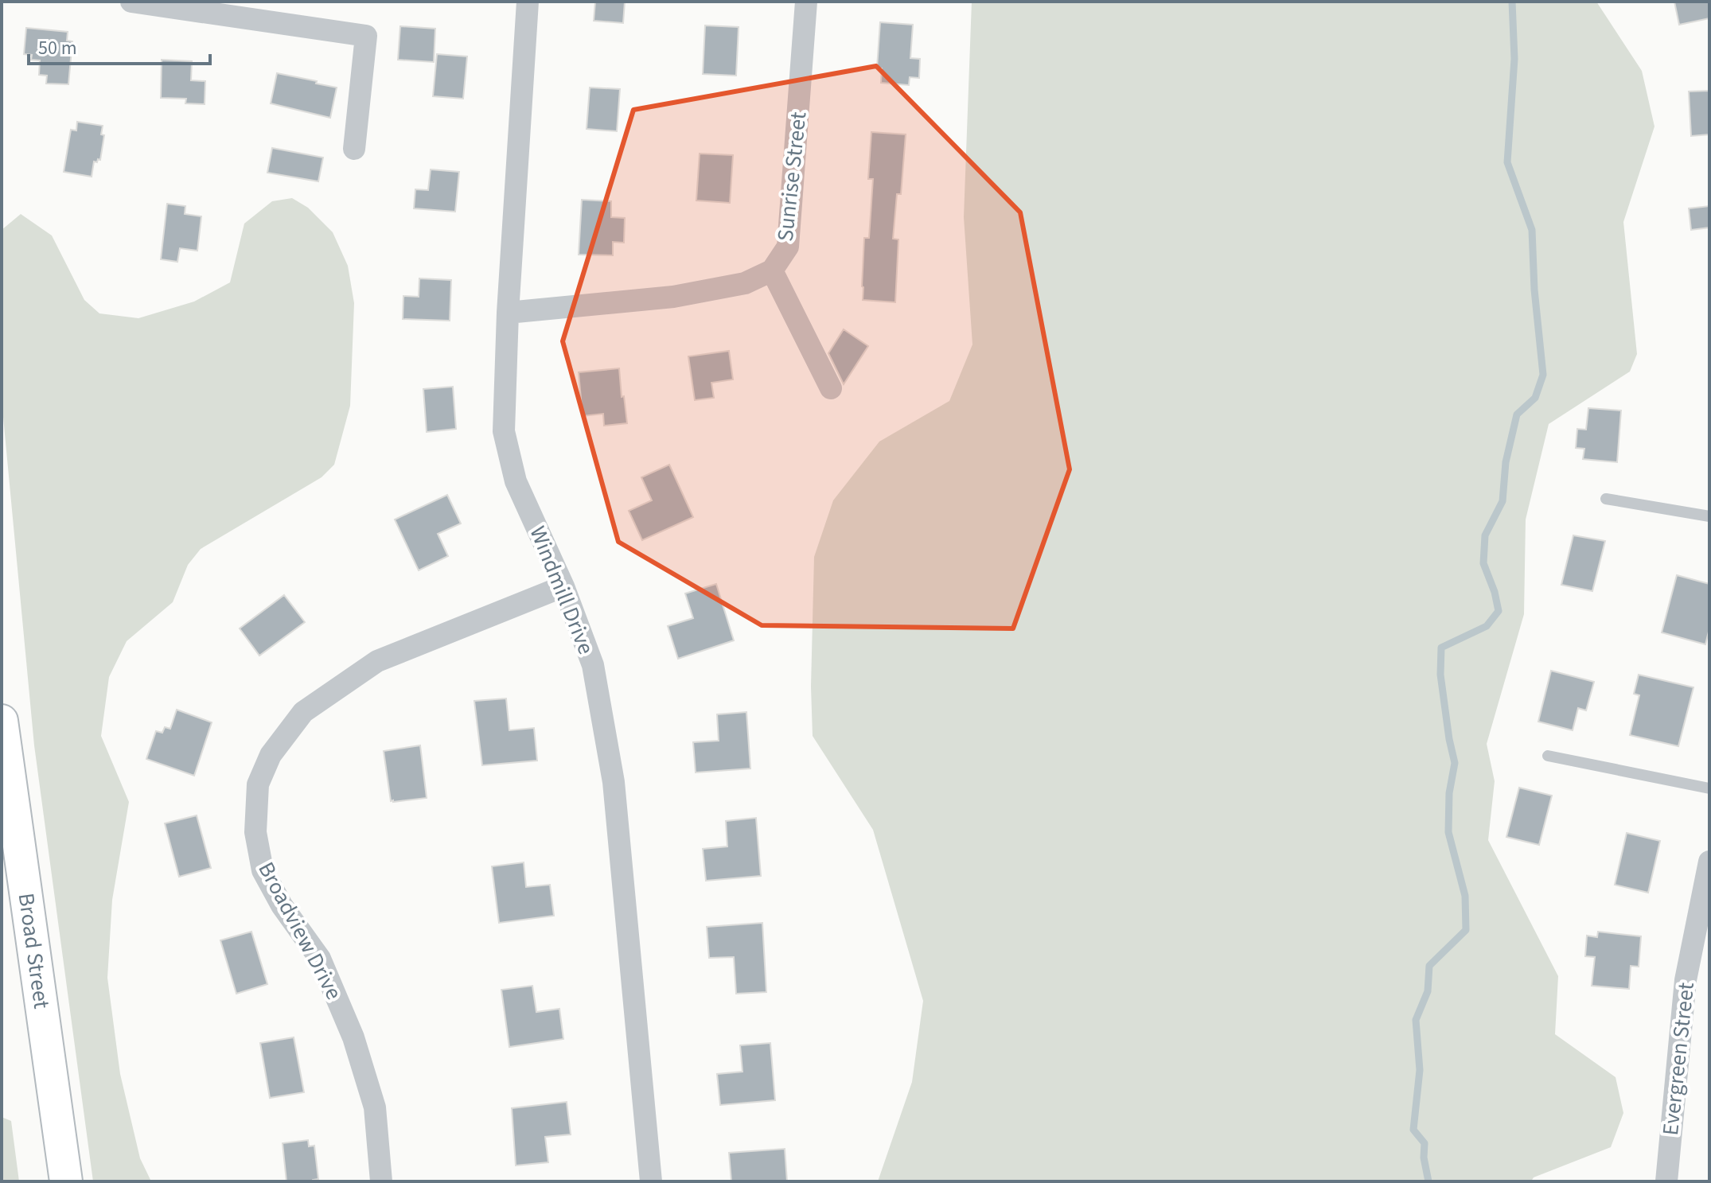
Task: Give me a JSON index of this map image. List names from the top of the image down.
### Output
{
  "streets": {
    "street": [
      "Sunrise Street",
      "Windmill Drive",
      "Broadview Drive",
      "Broad Street",
      "Evergreen Street"
    ]
  },
  "crossings": [
    ["Sunrise Street", "Windmill Drive"],
    ["Windmill Drive", "Broadview Drive"]
  ],
  "scale_bar": "50 m"
}
